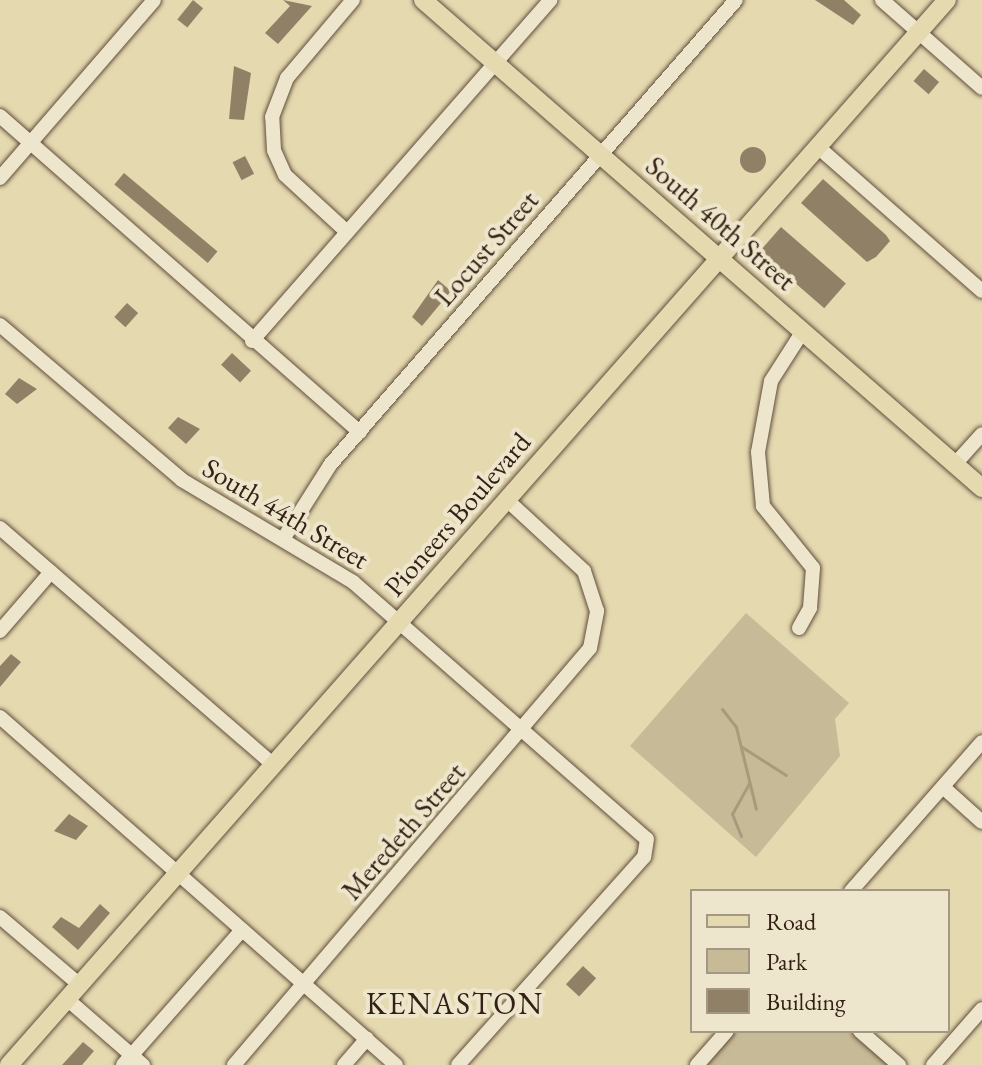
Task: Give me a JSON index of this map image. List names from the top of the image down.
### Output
{
  "streets": {
    "main road": ["South 40th Street", "Pioneers Boulevard"],
    "street": ["Locust Street", "South 44th Street", "Meredeth Street"]
  },
  "crossings": [
    ["South 40th Street", "Locust Street"],
    ["South 40th Street", "Pioneers Boulevard"],
    ["Locust Street", "South 44th Street"],
    ["South 44th Street", "Pioneers Boulevard"],
    ["South 44th Street", "Meredeth Street"],
    ["Pioneers Boulevard", "Meredeth Street"]
  ],
  "districts": ["KENASTON"],
  "legend": ["Road", "Park", "Building"]
}
